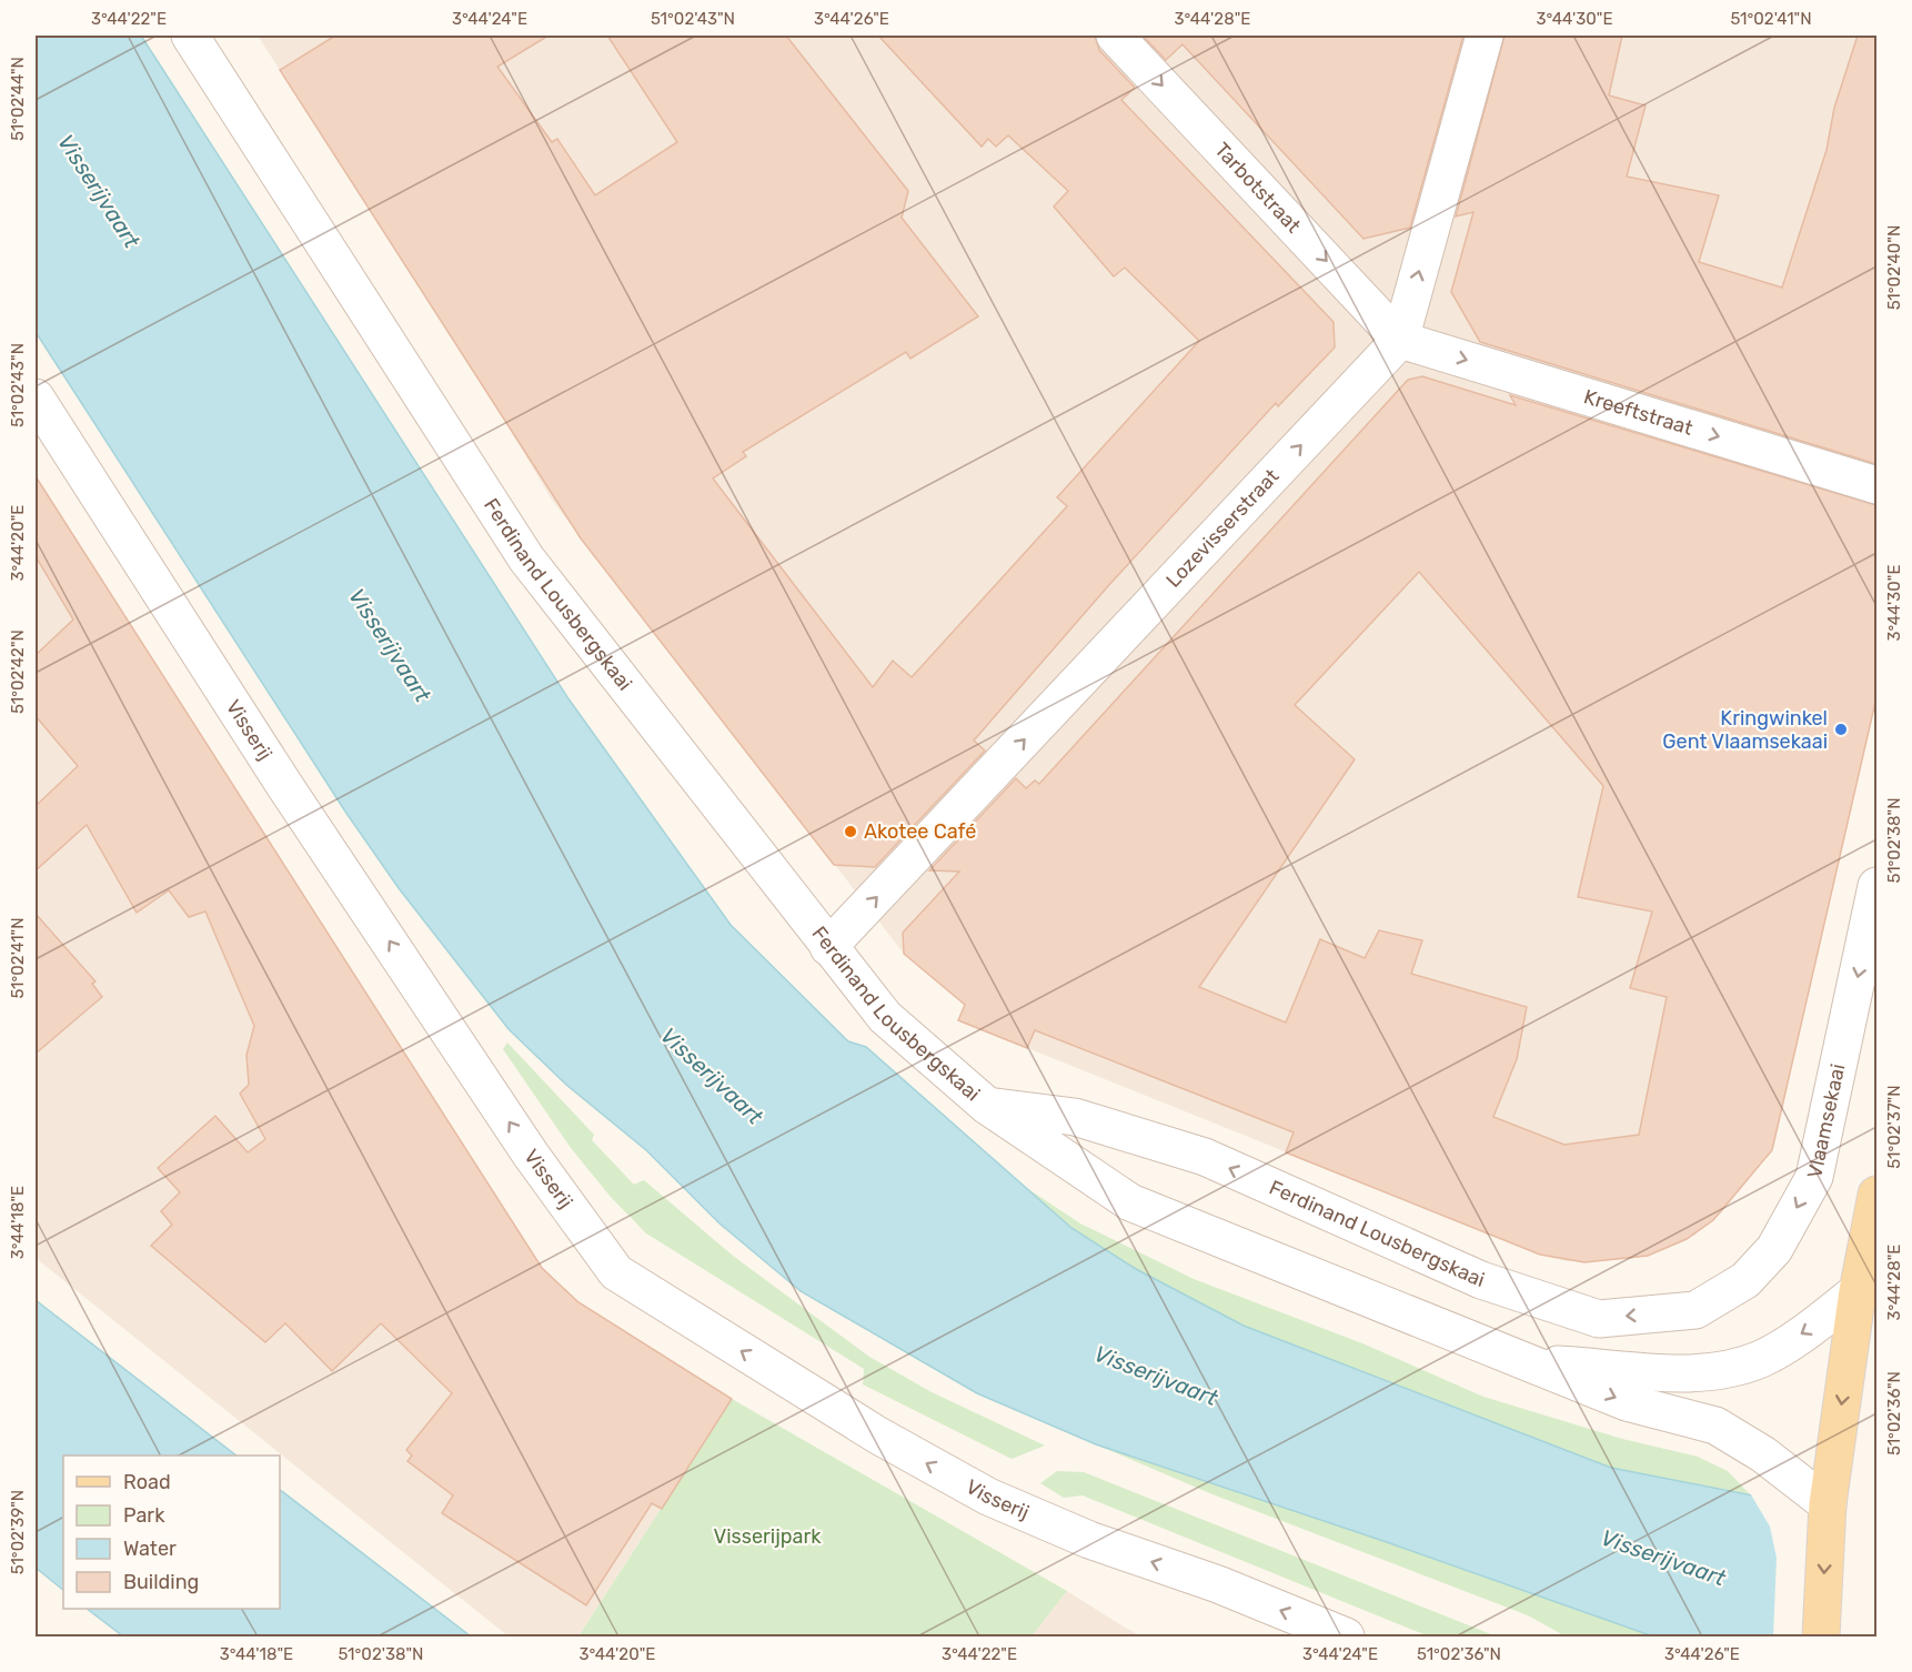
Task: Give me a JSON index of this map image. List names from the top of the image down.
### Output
{
  "streets": {
    "street": [
      "Tarbotstraat",
      "Kreeftstraat",
      "Lozevisserstraat",
      "Ferdinand Lousbergskaai",
      "Visserij",
      "Vlaamsekaai"
    ]
  },
  "crossings": [
    ["Tarbotstraat", "Kreeftstraat"],
    ["Tarbotstraat", "Lozevisserstraat"],
    ["Kreeftstraat", "Lozevisserstraat"],
    ["Lozevisserstraat", "Ferdinand Lousbergskaai"],
    ["Ferdinand Lousbergskaai", "Vlaamsekaai"]
  ],
  "one_way": [
    "Tarbotstraat",
    "Kreeftstraat",
    "Lozevisserstraat",
    "Visserij",
    "Vlaamsekaai"
  ],
  "water": ["Visserijvaart"],
  "parks": ["Visserijpark"],
  "places": ["Kringwinkel Gent Vlaamsekaai", "Akotee Café"],
  "legend": [
    "Road",
    "Park",
    "Water",
    "Building"
  ],
  "coordinates": [
    "3°44'22\"E",
    "3°44'24\"E",
    "51°02'43\"N",
    "3°44'26\"E",
    "3°44'28\"E",
    "3°44'30\"E",
    "51°02'41\"N",
    "51°02'44\"N",
    "51°02'40\"N",
    "3°44'20\"E",
    "51°02'42\"N",
    "51°02'38\"N",
    "51°02'37\"N",
    "3°44'18\"E",
    "51°02'36\"N",
    "51°02'39\"N"
  ]
}
